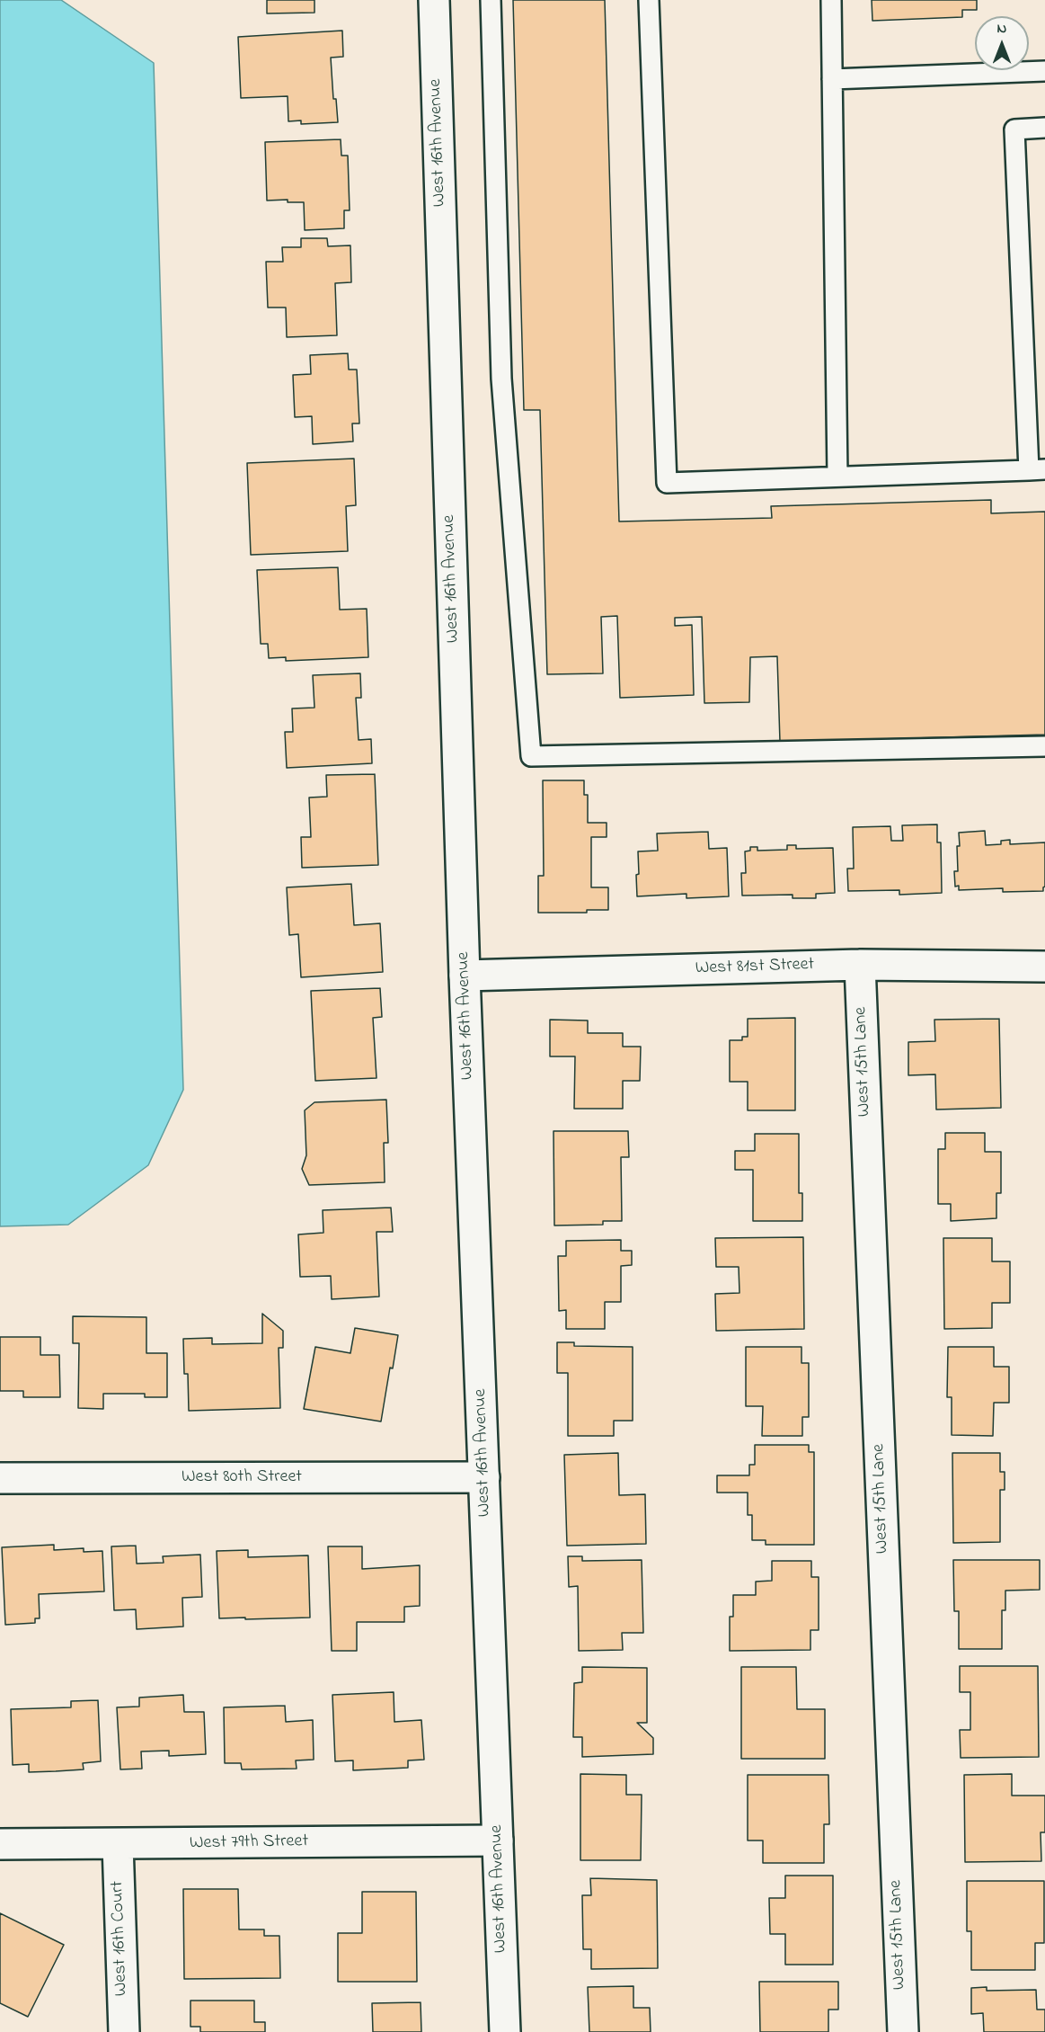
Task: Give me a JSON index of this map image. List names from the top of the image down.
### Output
{
  "streets": {
    "street": [
      "West 16th Avenue",
      "West 81st Street",
      "West 15th Lane",
      "West 80th Street",
      "West 79th Street",
      "West 16th Court"
    ]
  },
  "crossings": [
    ["West 16th Avenue", "West 81st Street"],
    ["West 16th Avenue", "West 80th Street"],
    ["West 16th Avenue", "West 79th Street"],
    ["West 81st Street", "West 15th Lane"],
    ["West 79th Street", "West 16th Court"]
  ],
  "north": "top"
}
